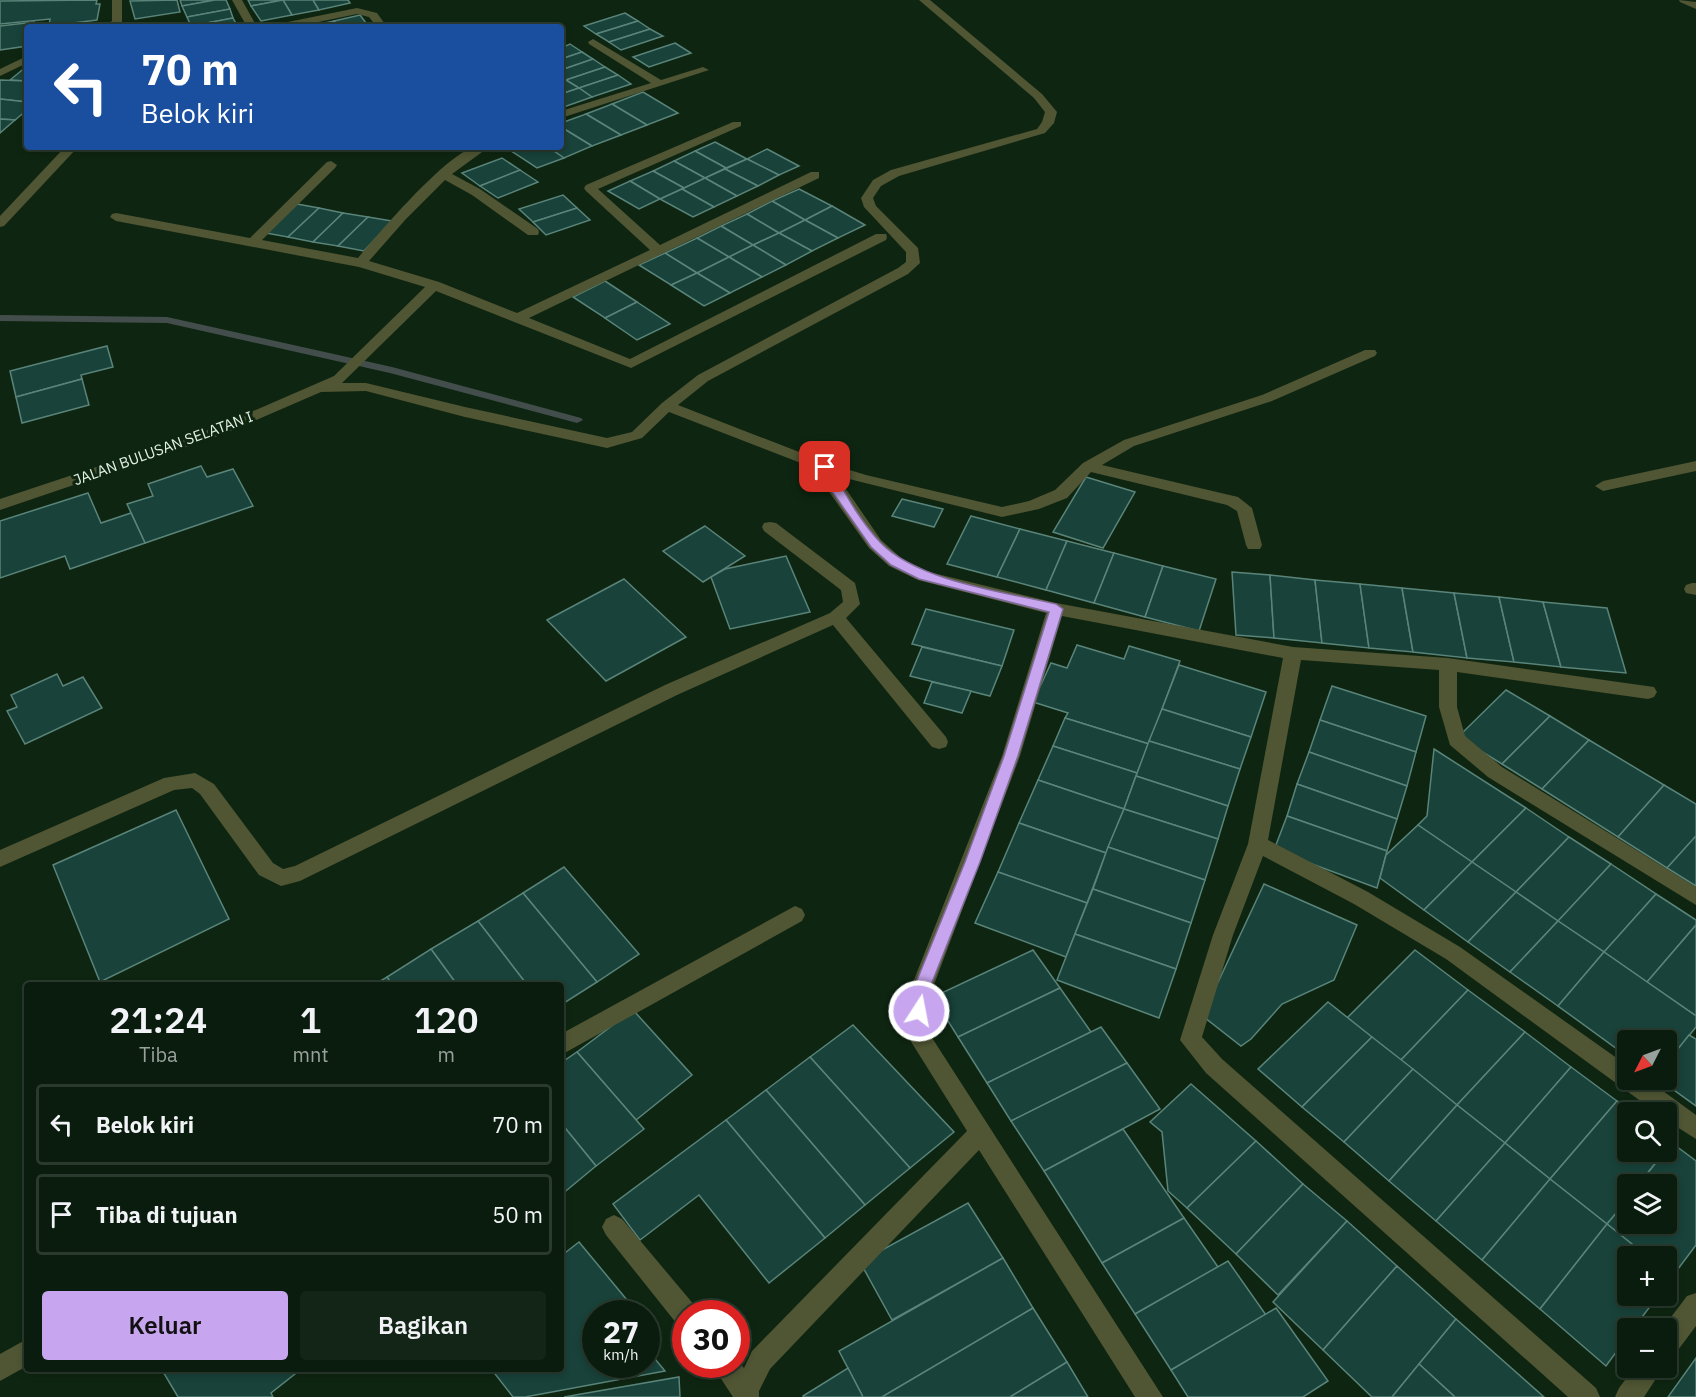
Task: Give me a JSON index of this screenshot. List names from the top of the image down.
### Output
{
  "streets": {
    "street": ["JALAN BULUSAN SELATAN I"]
  },
  "north": "bottom left",
  "page": {
    "turn": ["70 m", "Belok kiri"],
    "eta": [
      "21:24",
      "Tiba",
      "1",
      "mnt",
      "120",
      "m"
    ],
    "map_buttons": ["+", "−"],
    "list": [
      {
        "name": "Belok kiri",
        "value": "70 m"
      },
      {
        "name": "Tiba di tujuan",
        "value": "50 m"
      }
    ],
    "buttons": ["Keluar", "Bagikan"],
    "speed": "27 km/h",
    "limit": "30"
  }
}
